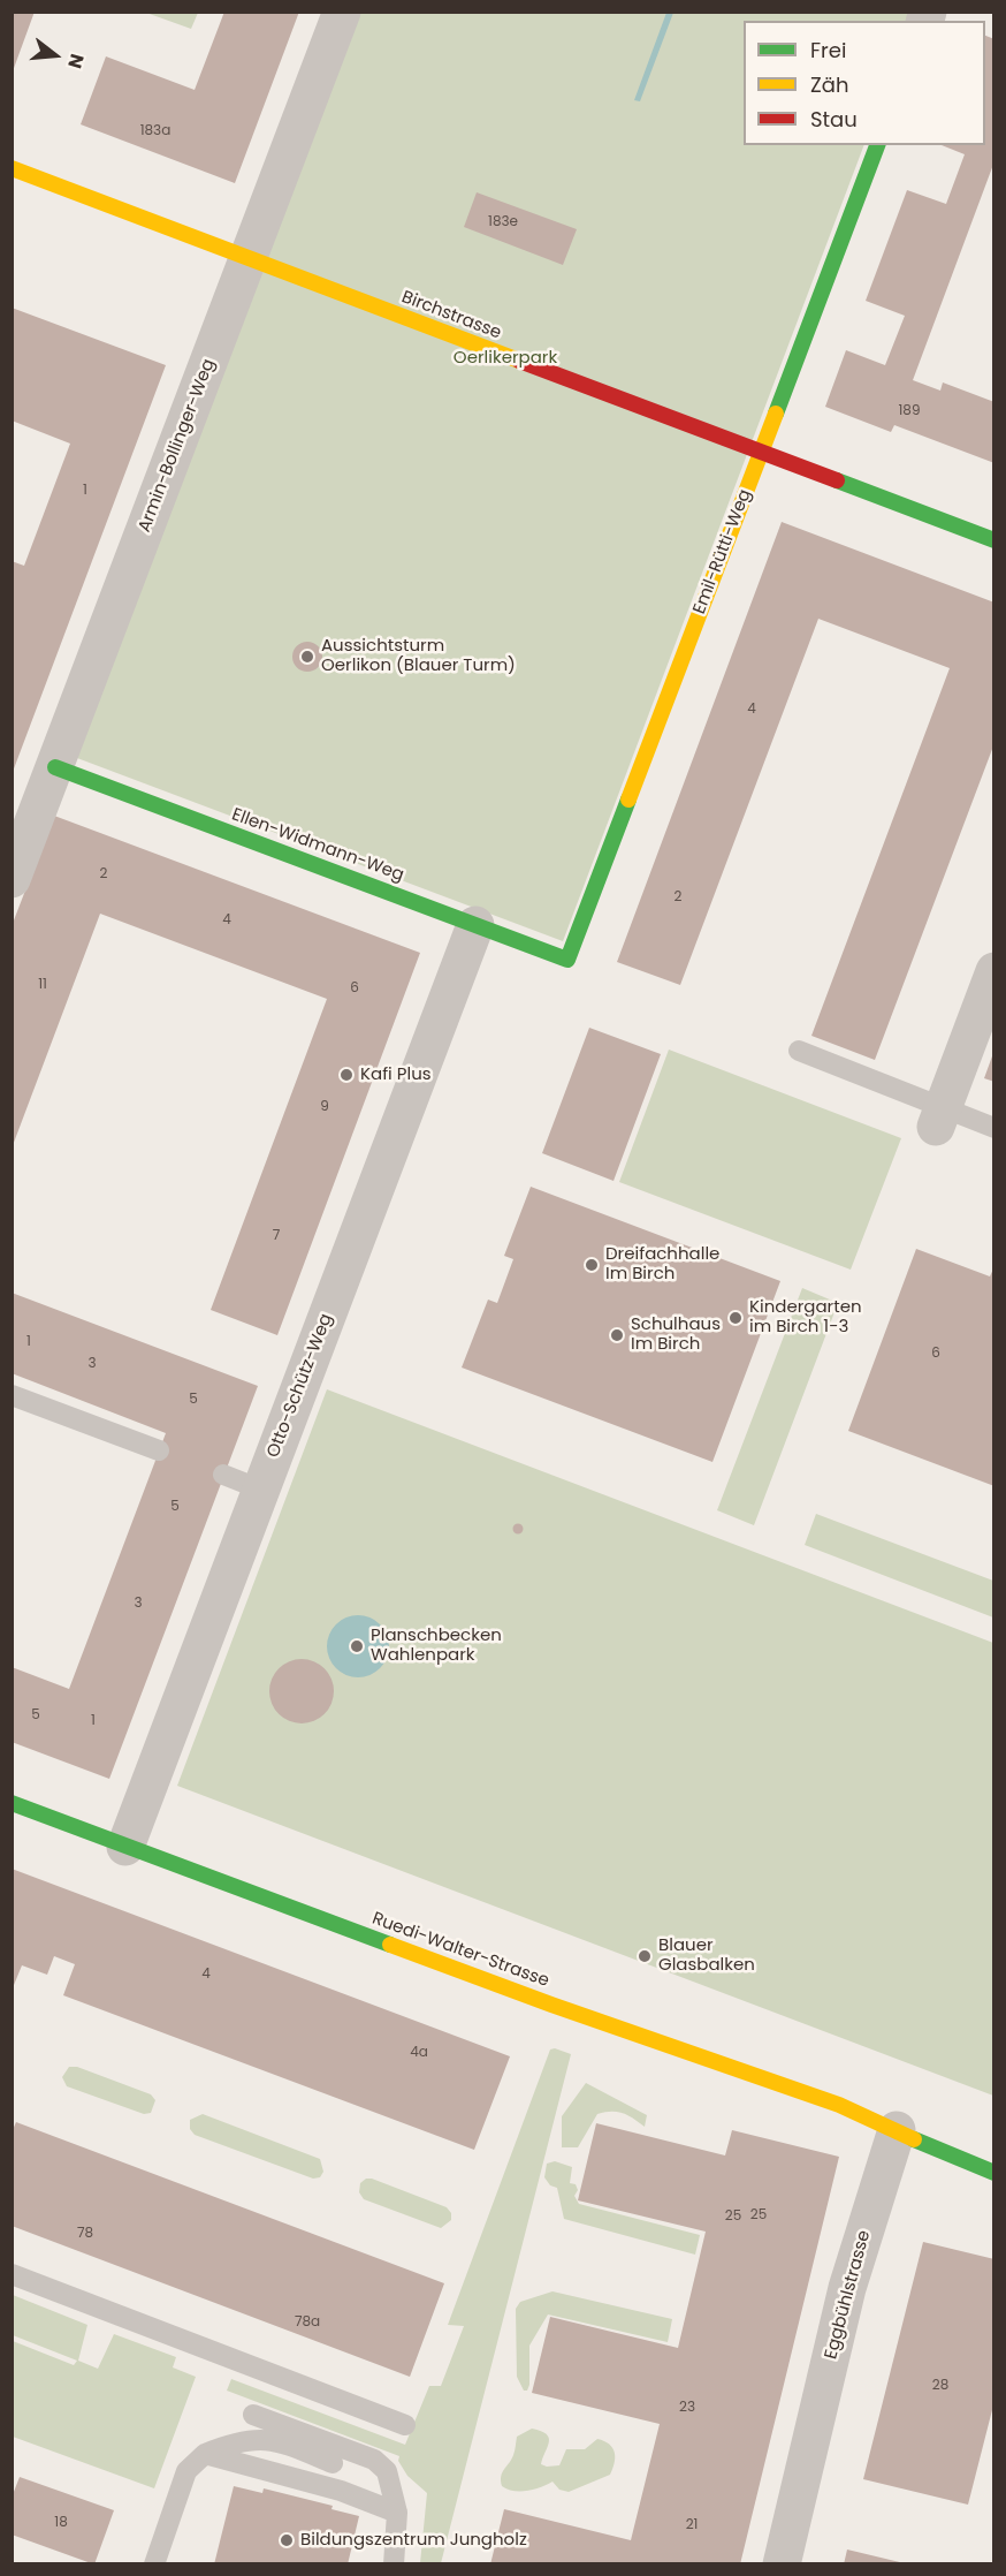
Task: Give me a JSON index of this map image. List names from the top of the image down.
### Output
{
  "streets": {
    "street": [
      "Birchstrasse",
      "Armin-Bollinger-Weg",
      "Emil-Rütti-Weg",
      "Ellen-Widmann-Weg",
      "Otto-Schütz-Weg",
      "Ruedi-Walter-Strasse",
      "Eggbühlstrasse"
    ]
  },
  "crossings": [
    ["Birchstrasse", "Armin-Bollinger-Weg"],
    ["Birchstrasse", "Emil-Rütti-Weg"],
    ["Armin-Bollinger-Weg", "Ellen-Widmann-Weg"],
    ["Emil-Rütti-Weg", "Ellen-Widmann-Weg"],
    ["Ellen-Widmann-Weg", "Otto-Schütz-Weg"],
    ["Otto-Schütz-Weg", "Ruedi-Walter-Strasse"],
    ["Ruedi-Walter-Strasse", "Eggbühlstrasse"]
  ],
  "parks": ["Oerlikerpark"],
  "places": [
    "Aussichtsturm Oerlikon (Blauer Turm)",
    "Kafi Plus",
    "Dreifachhalle Im Birch",
    "Kindergarten im Birch 1-3",
    "Schulhaus Im Birch",
    "Planschbecken Wahlenpark",
    "Blauer Glasbalken",
    "Bildungszentrum Jungholz"
  ],
  "house_numbers": [
    "183a",
    "183e",
    "189",
    "1",
    "4",
    "2",
    "2",
    "4",
    "11",
    "6",
    "9",
    "7",
    "1",
    "6",
    "3",
    "5",
    "5",
    "3",
    "5",
    "1",
    "4",
    "4a",
    "25",
    "25",
    "78",
    "78a",
    "28",
    "23",
    "18",
    "21"
  ],
  "legend": ["Frei", "Zäh", "Stau"],
  "north": "right"
}
